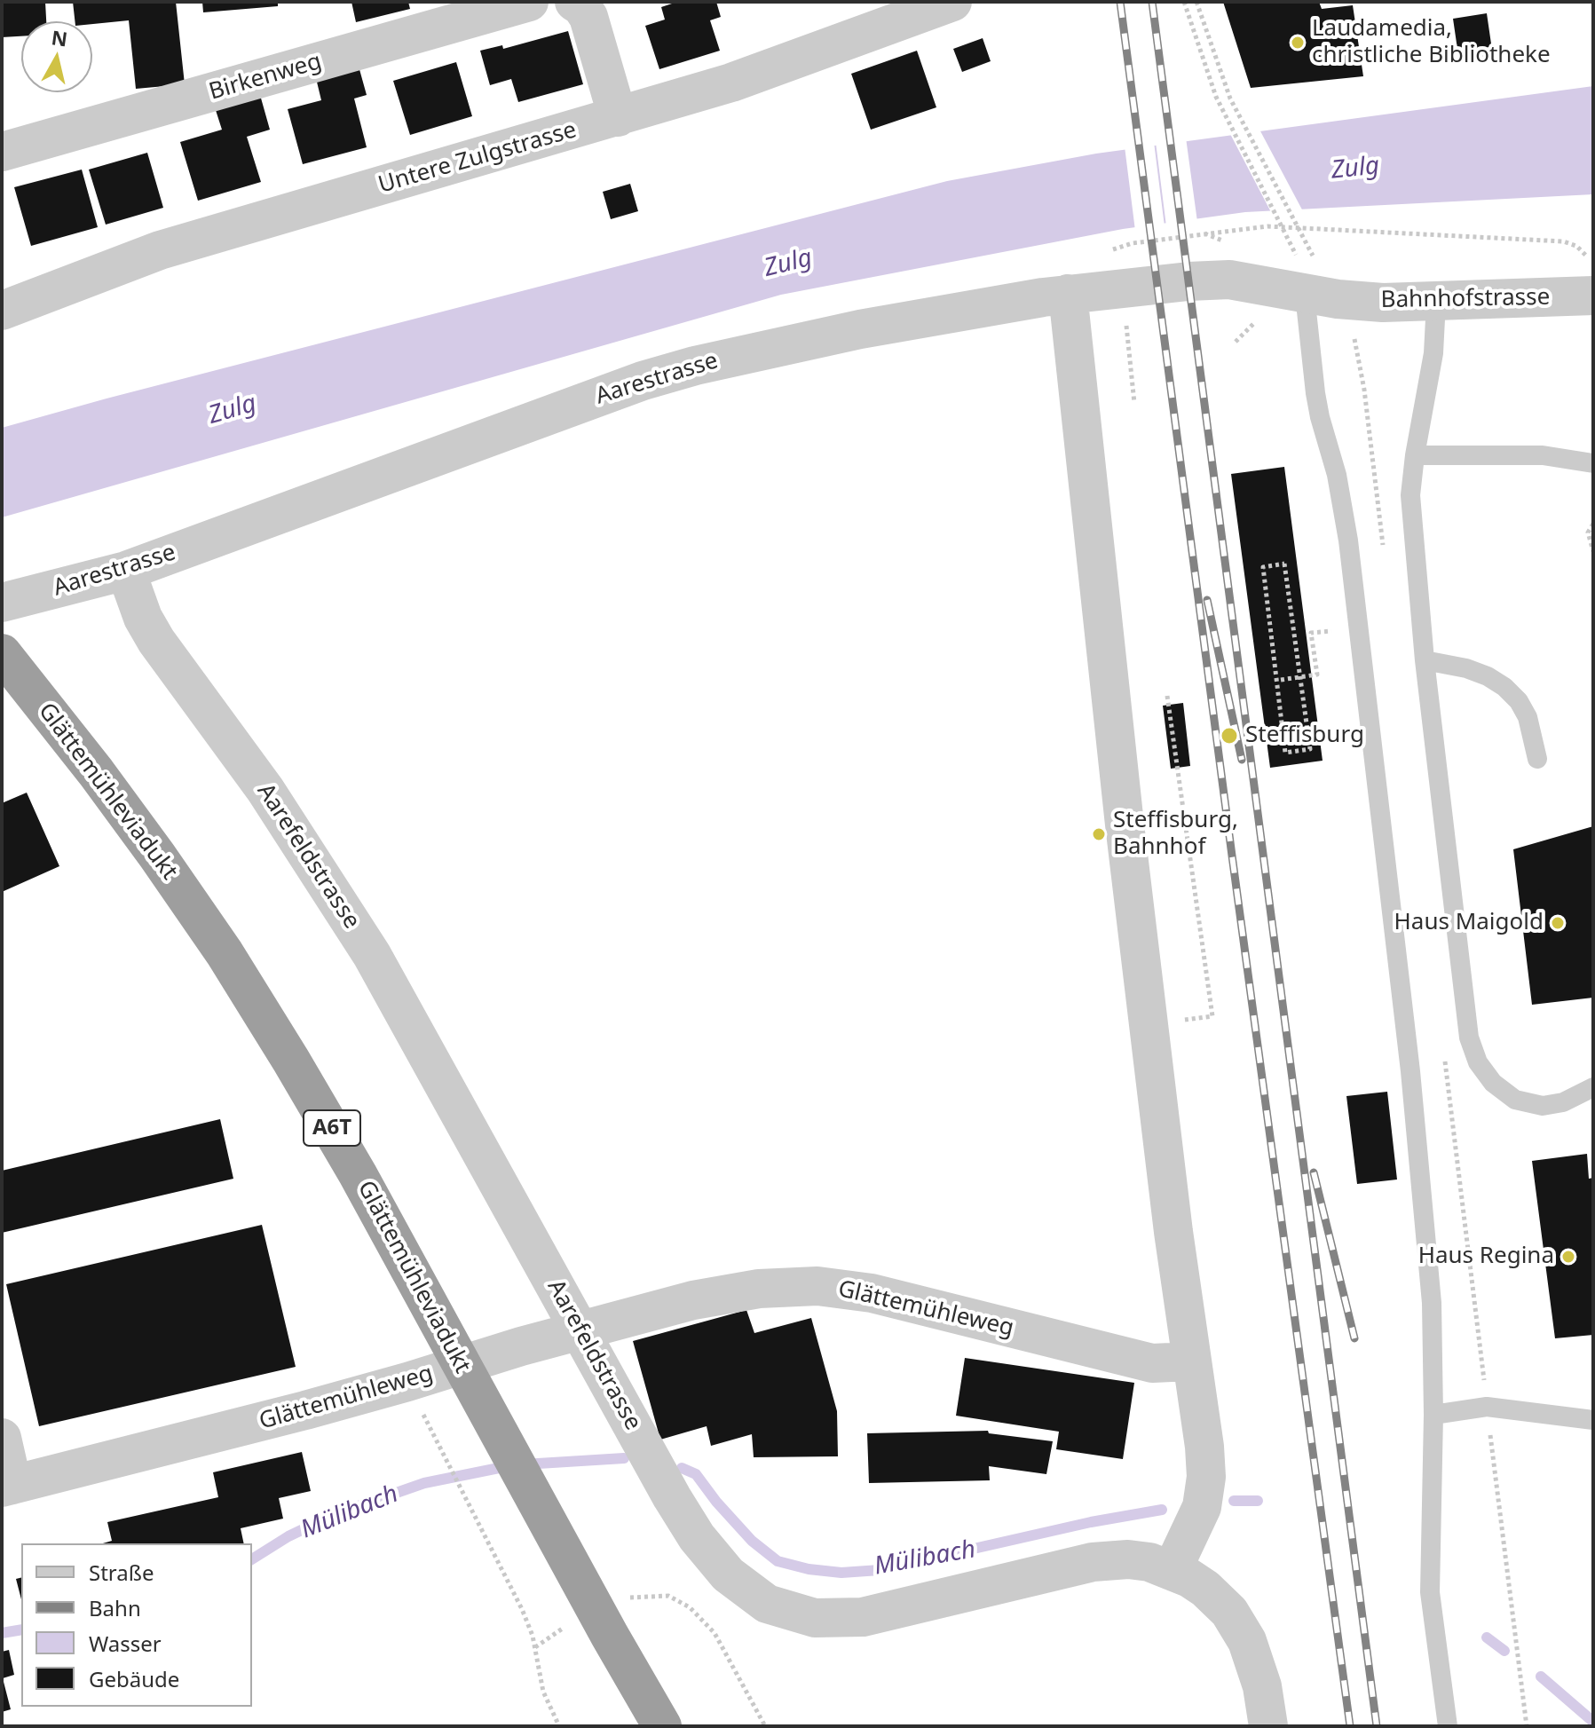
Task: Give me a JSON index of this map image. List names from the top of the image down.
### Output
{
  "streets": {
    "highway": ["Glättemühleviadukt", "A6T"],
    "street": [
      "Birkenweg",
      "Untere Zulgstrasse",
      "Bahnhofstrasse",
      "Aarestrasse",
      "Aarefeldstrasse",
      "Glättemühleweg"
    ]
  },
  "crossings": [
    ["Bahnhofstrasse", "Aarestrasse"],
    ["Aarestrasse", "Aarefeldstrasse"],
    ["Aarefeldstrasse", "Glättemühleweg"]
  ],
  "water": ["Zulg", "Mülibach"],
  "places": [
    "Laudamedia, christliche Bibliotheke",
    "Steffisburg",
    "Steffisburg, Bahnhof",
    "Haus Maigold",
    "Haus Regina"
  ],
  "legend": [
    "Straße",
    "Bahn",
    "Wasser",
    "Gebäude"
  ],
  "north": "top"
}
